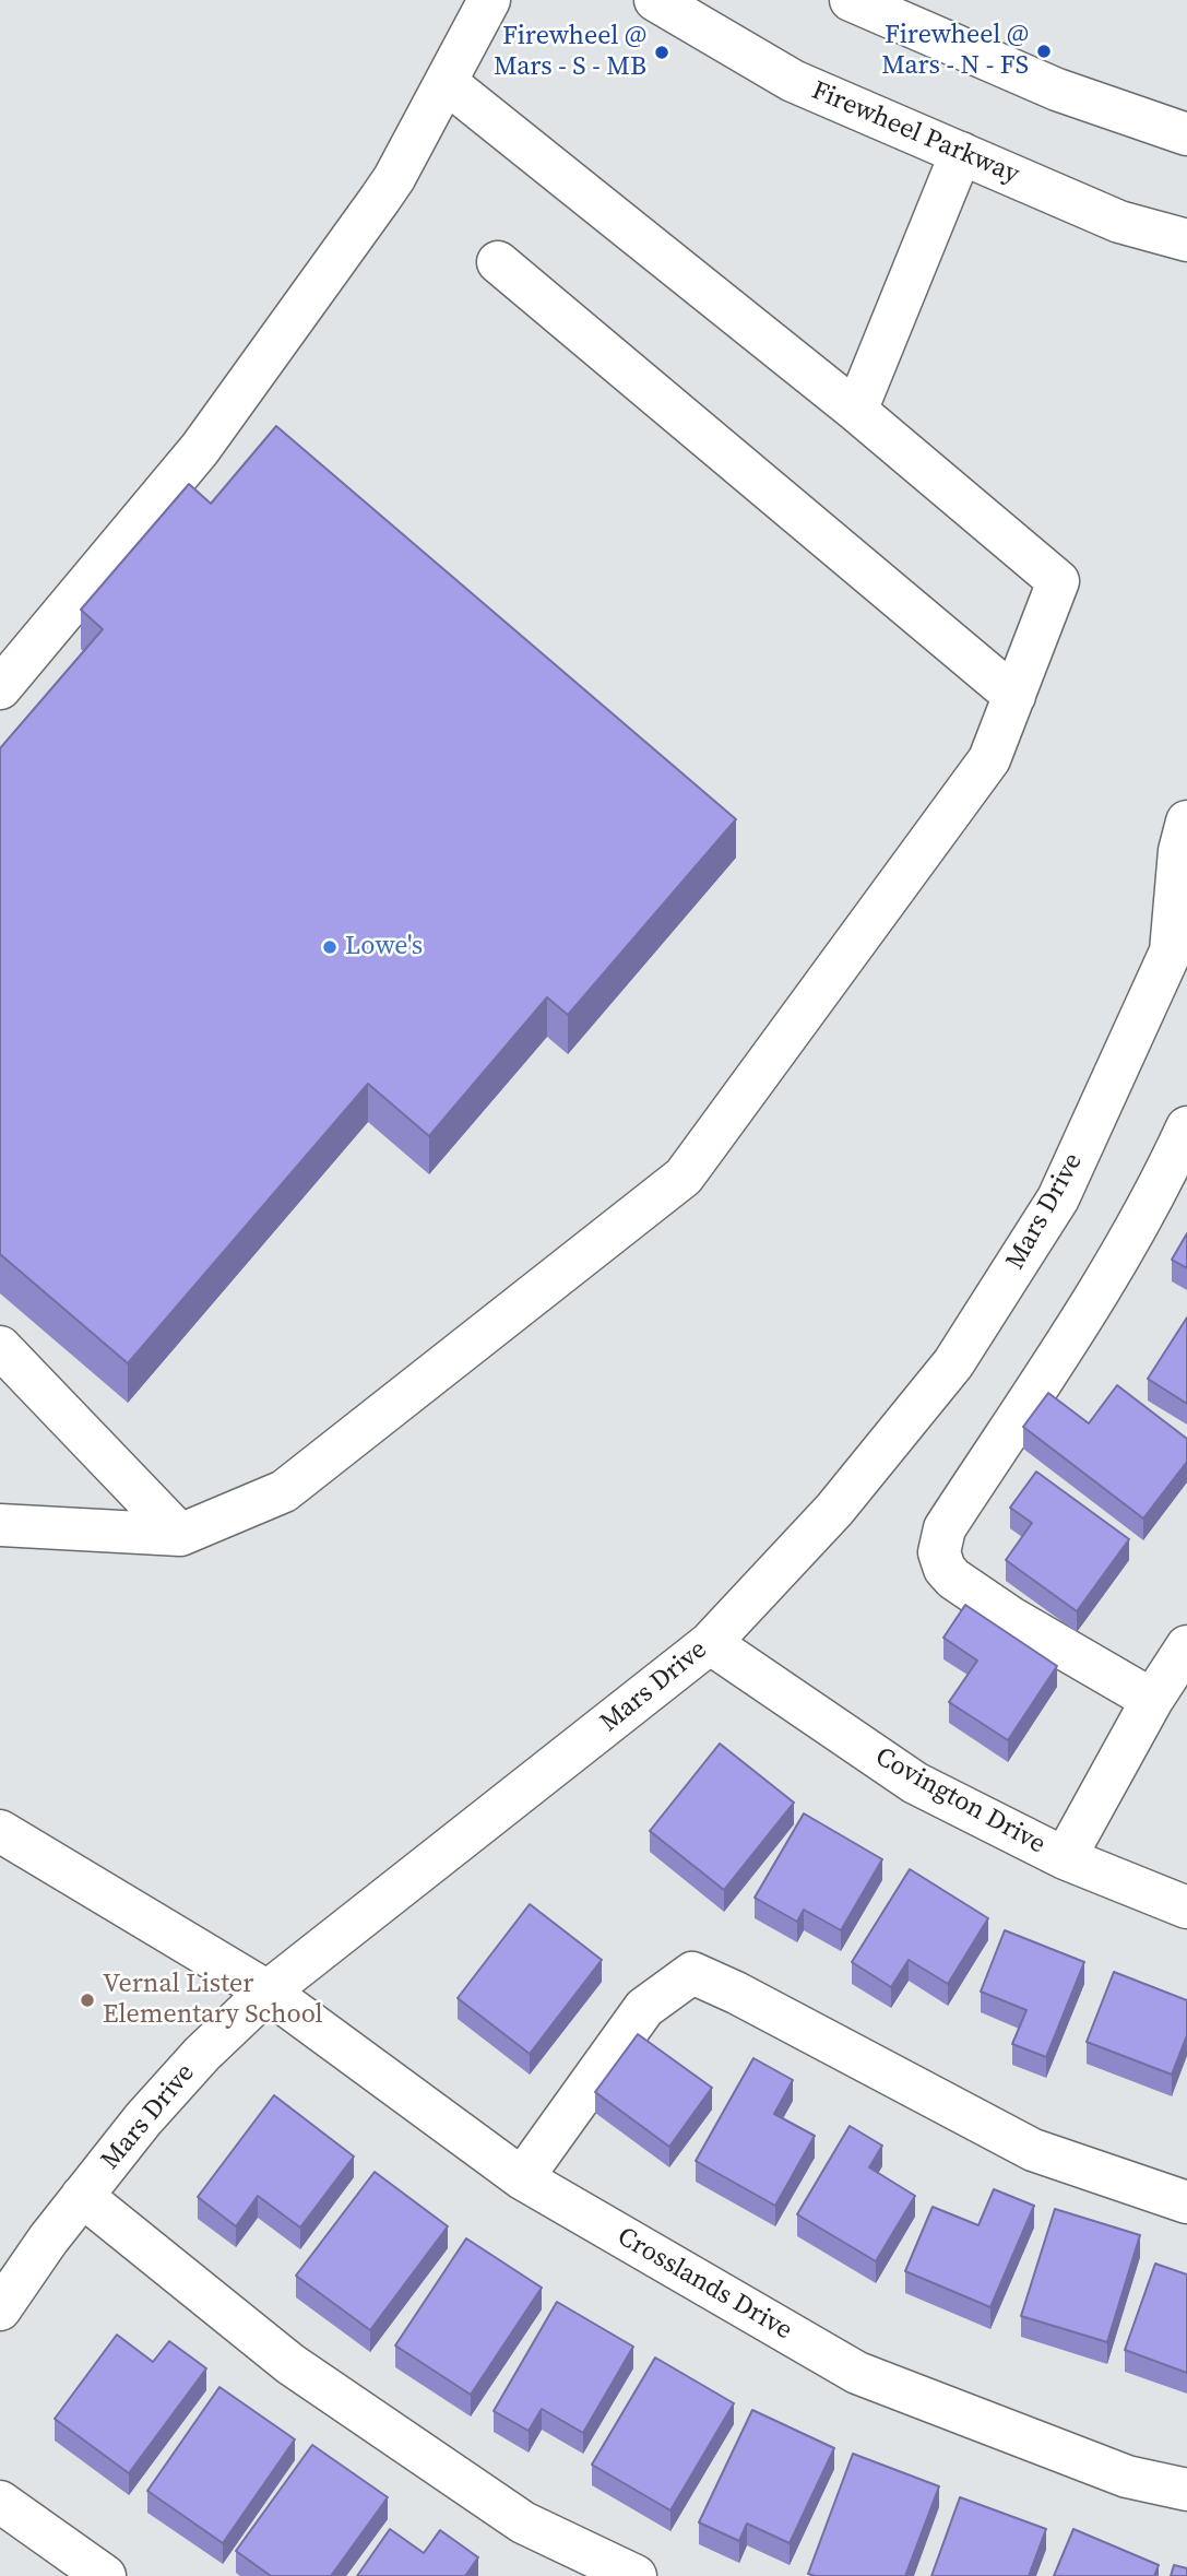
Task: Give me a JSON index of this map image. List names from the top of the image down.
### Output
{
  "streets": {
    "street": [
      "Firewheel Parkway",
      "Mars Drive",
      "Covington Drive",
      "Crosslands Drive"
    ]
  },
  "crossings": [
    ["Mars Drive", "Covington Drive"],
    ["Mars Drive", "Crosslands Drive"]
  ],
  "places": [
    "Firewheel @ Mars - N - FS",
    "Firewheel @ Mars - S - MB",
    "Lowe's",
    "Vernal Lister Elementary School"
  ]
}
